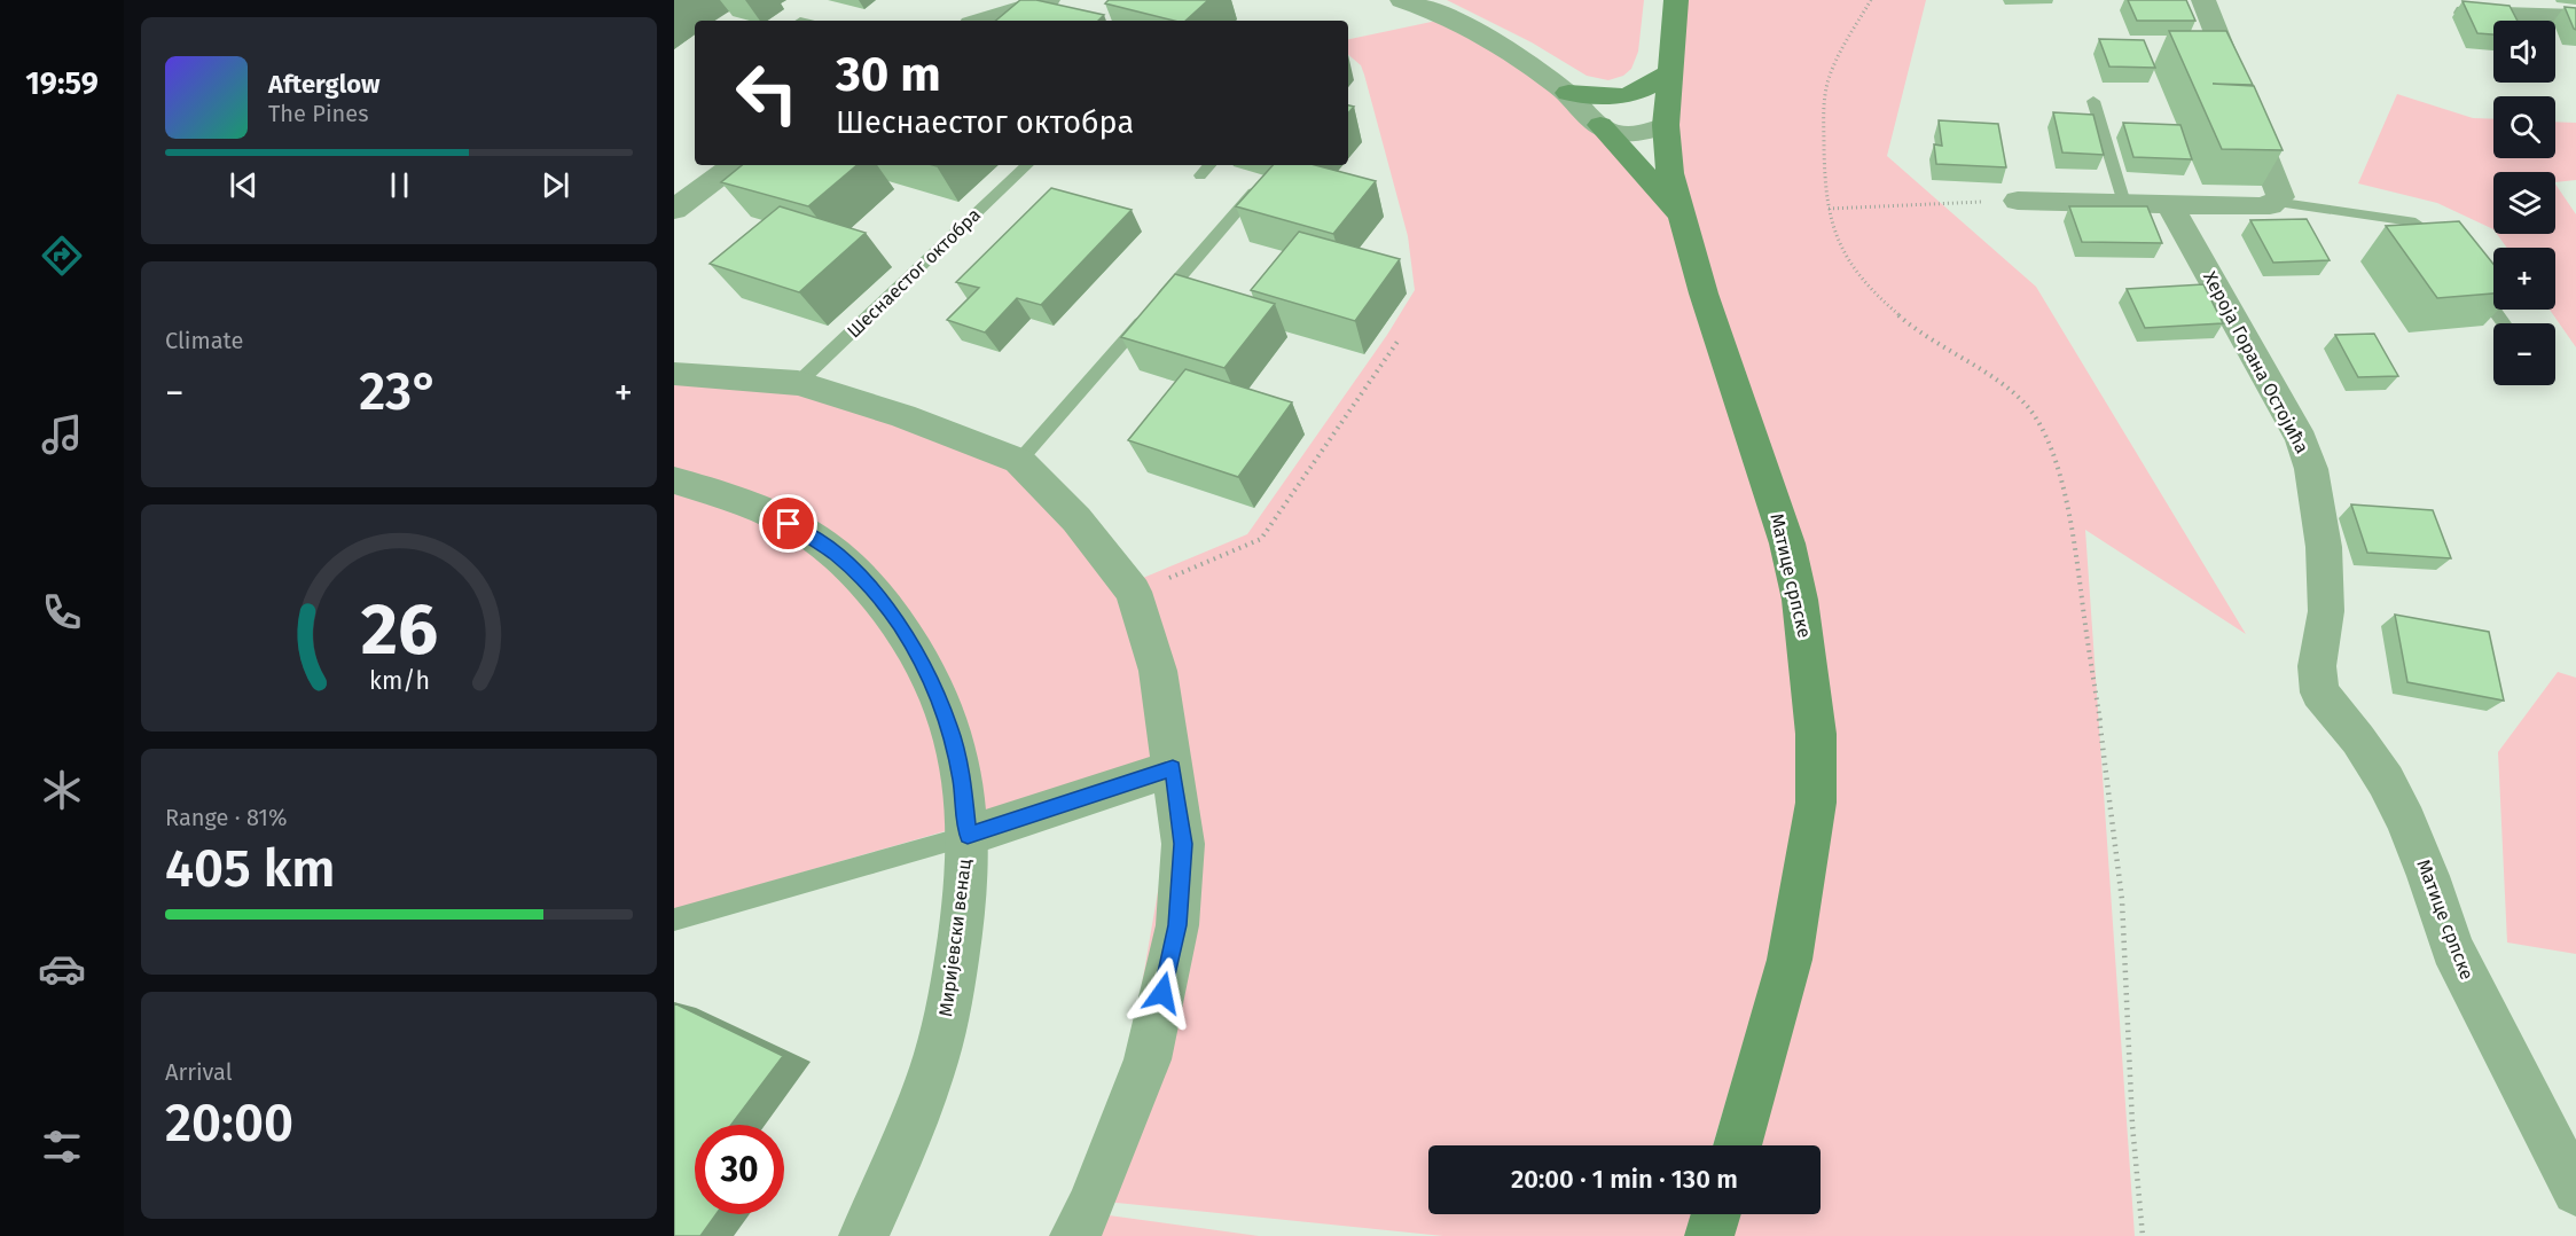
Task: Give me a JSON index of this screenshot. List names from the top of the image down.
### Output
{
  "streets": {
    "main road": ["Матице српске"],
    "street": ["Хероја Горана Остојића", "Миријевски венац"],
    "lane": ["Шеснаестог октобра"]
  },
  "crossings": [
    ["Хероја Горана Остојића", "Матице српске"]
  ],
  "page": {
    "tabs": "19:59",
    "map_buttons": ["+", "−"],
    "turn": ["30 m", "Шеснаестог октобра"],
    "song": ["Afterglow", "The Pines"],
    "tile": [
      "Climate",
      ["Range · 81%", "405 km"],
      ["Arrival", "20:00"]
    ],
    "heat": ["−", "23°", "+"],
    "limit": "30",
    "trip": "20:00 · 1 min · 130 m",
    "gauge": ["26", "km/h"]
  }
}
